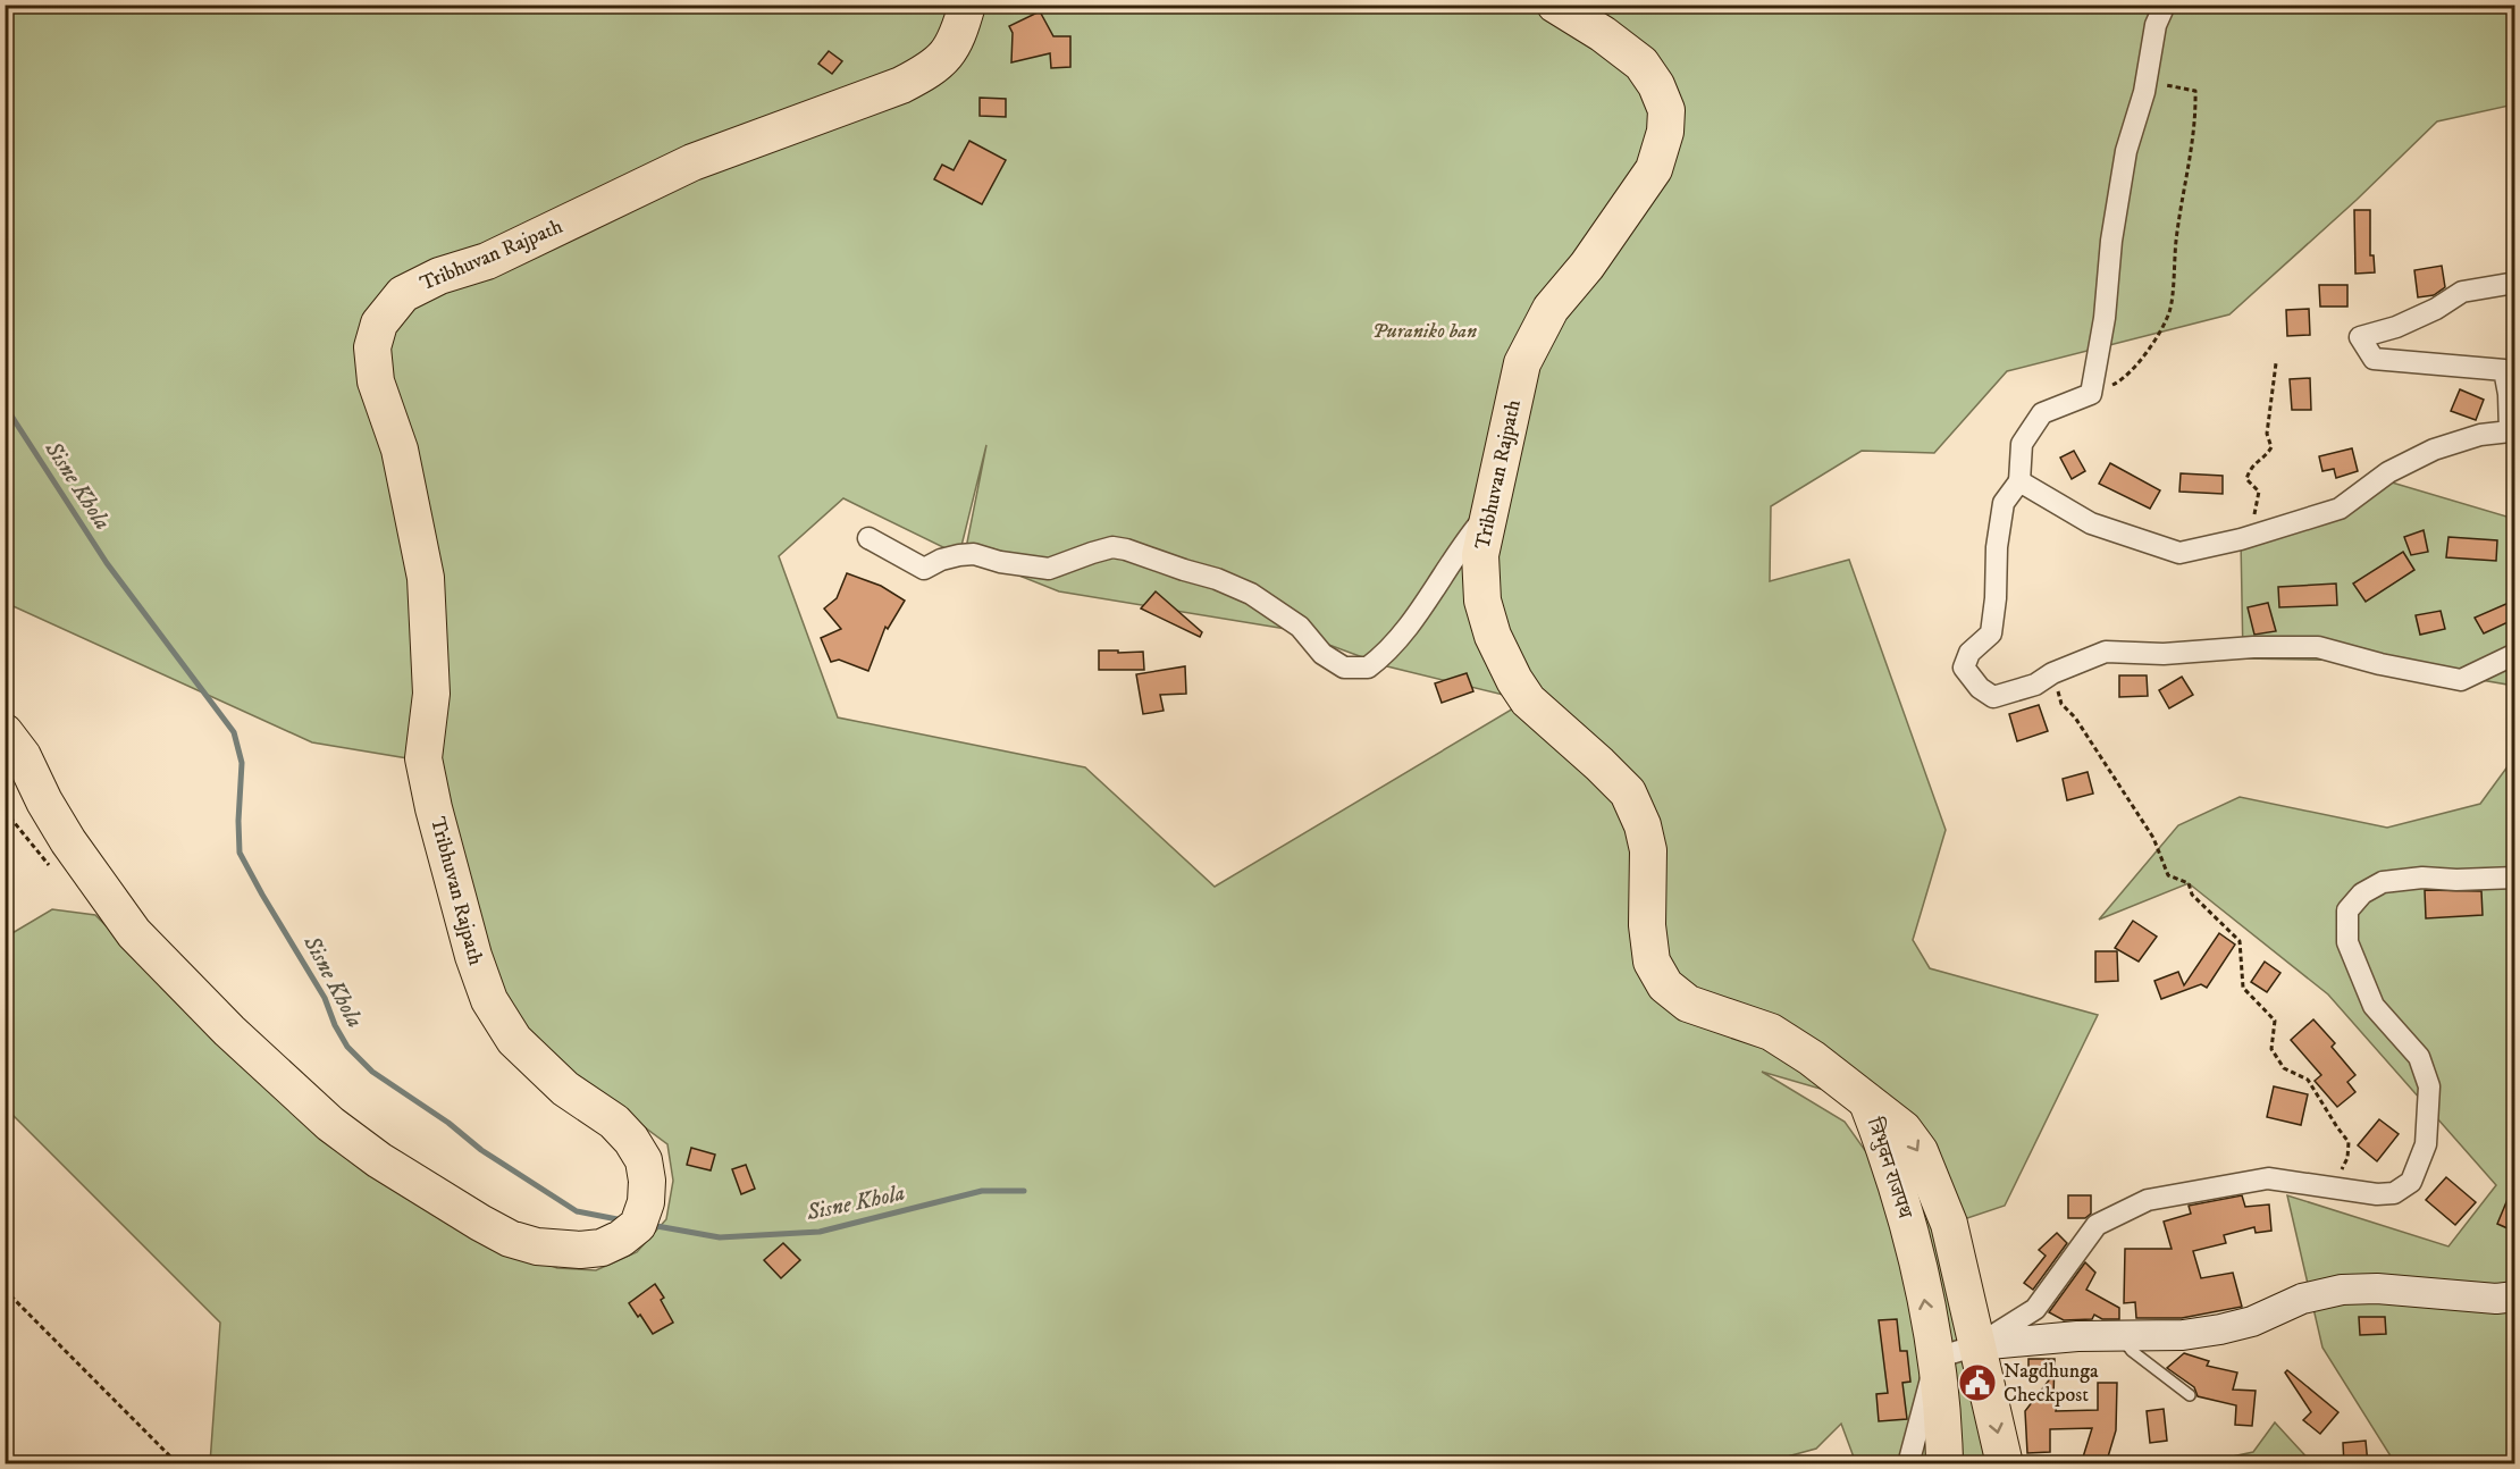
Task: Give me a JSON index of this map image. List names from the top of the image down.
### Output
{
  "streets": {
    "highway": ["Tribhuvan Rajpath", "त्रिभुवन राजपथ"]
  },
  "crossings": [
    ["Tribhuvan Rajpath", "त्रिभुवन राजपथ"]
  ],
  "water": ["Sisne Khola"],
  "parks": ["Puraniko ban"],
  "places": {
    "public building": ["Nagdhunga Checkpost"]
  }
}
